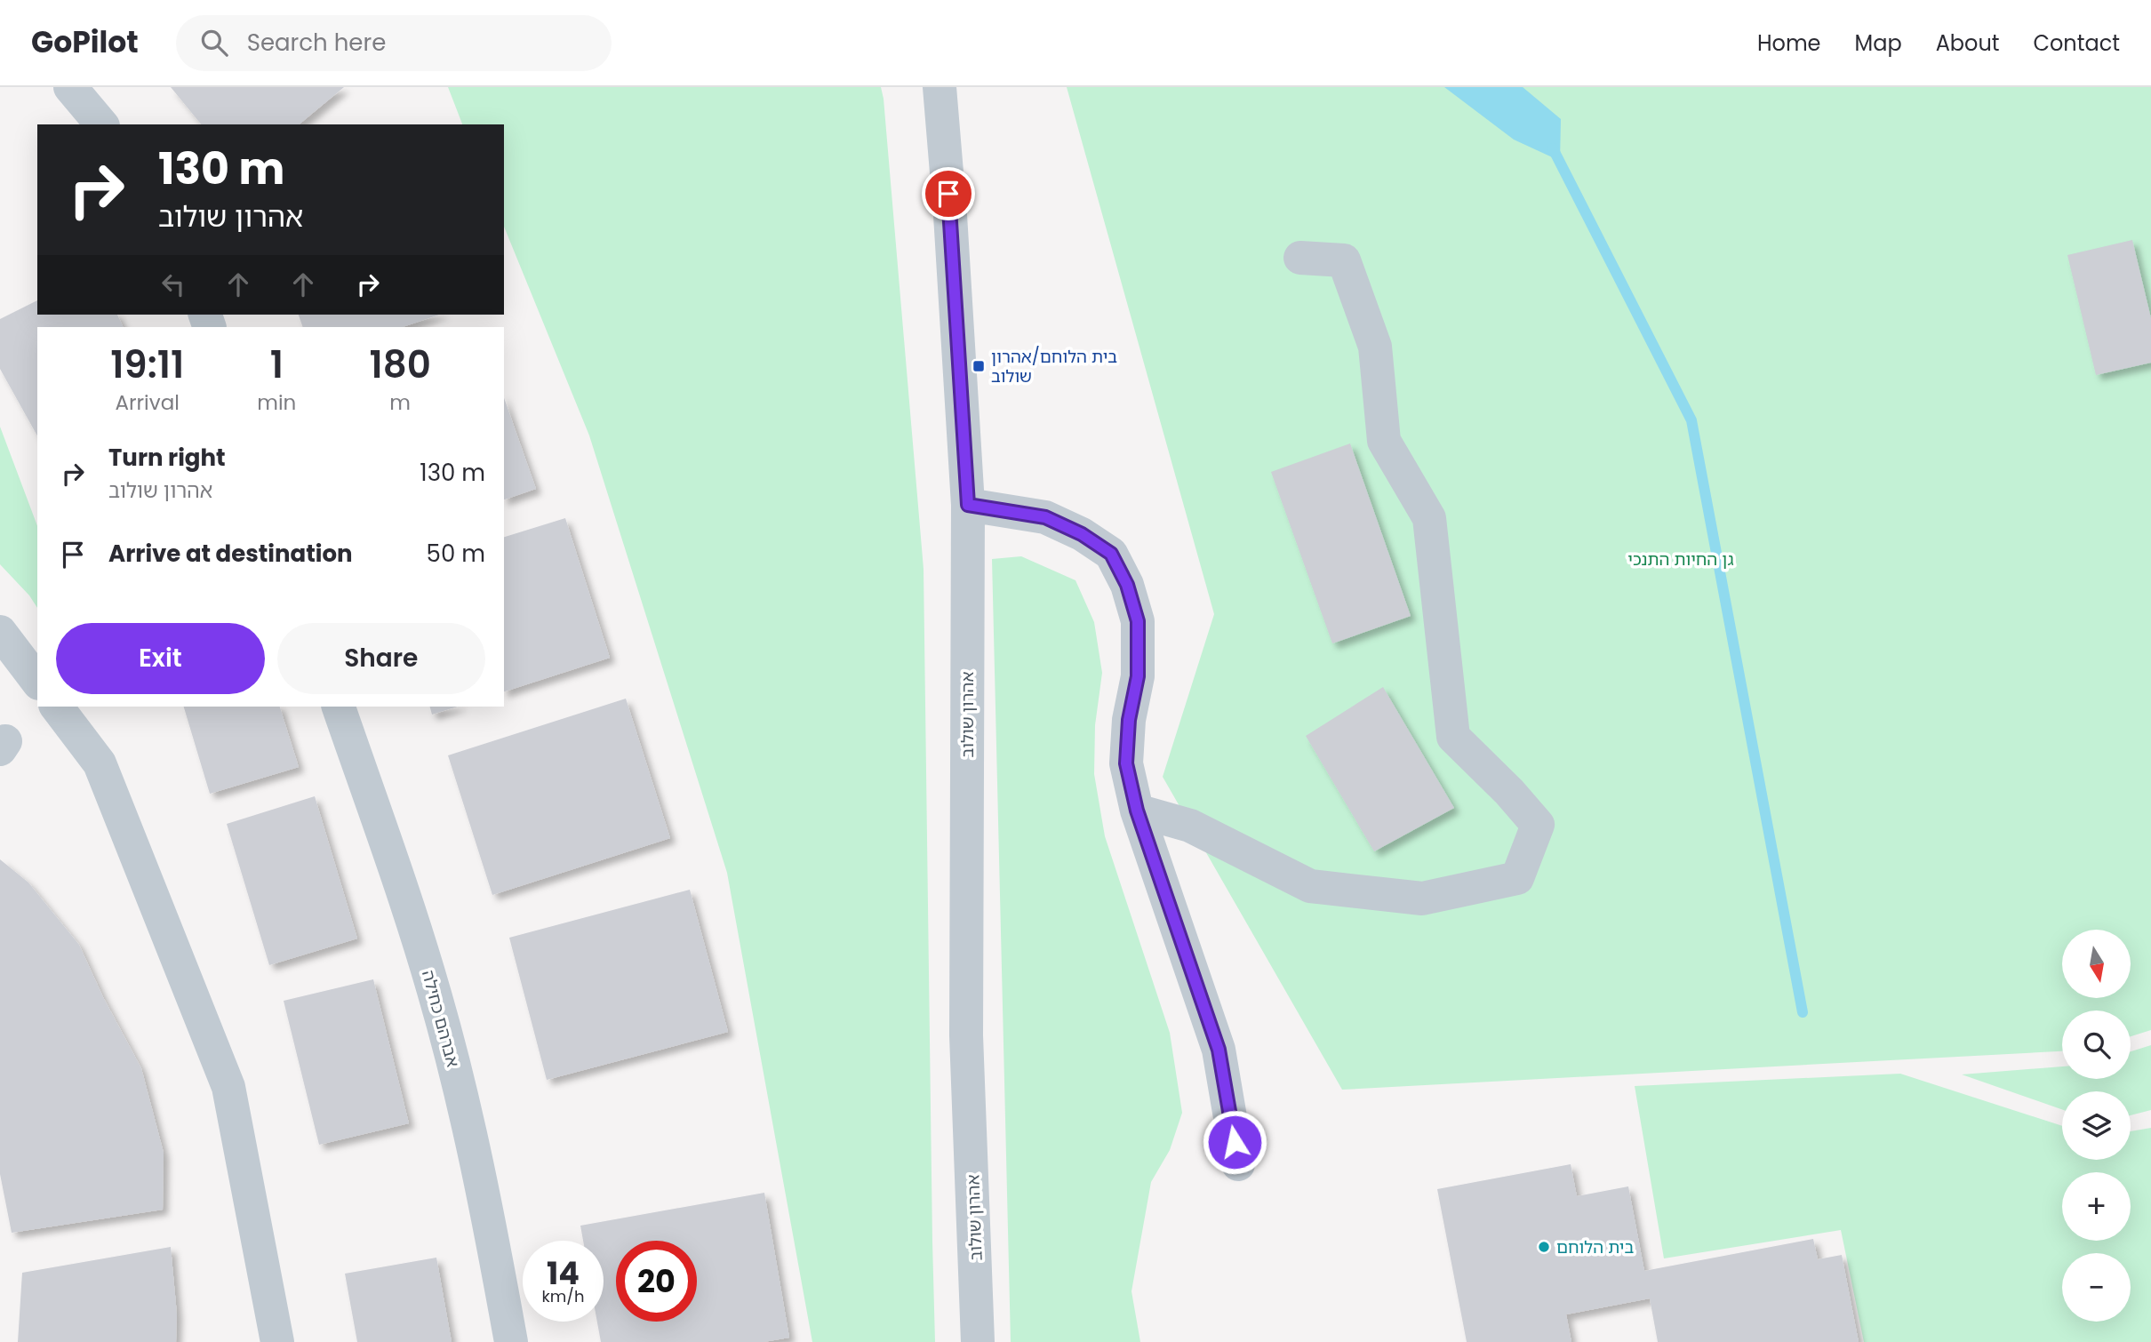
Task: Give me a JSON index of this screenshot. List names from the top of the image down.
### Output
{
  "streets": {
    "street": ["אהרון שולוב", "אברהם כחילה"]
  },
  "parks": ["גן החיות התנכי"],
  "places": {
    "transit": ["בית הלוחם/אהרון שולוב"],
    "other": ["בית הלוחם"]
  },
  "north": "bottom",
  "page": {
    "header": "GoPilot",
    "search": "Search here",
    "nav": [
      "Home",
      "Map",
      "About",
      "Contact"
    ],
    "turn": ["130 m", "אהרון שולוב"],
    "eta": [
      "19:11",
      "Arrival",
      "1",
      "min",
      "180",
      "m"
    ],
    "list": [
      {
        "name": "Turn right",
        "note": "אהרון שולוב",
        "value": "130 m"
      },
      {
        "name": "Arrive at destination",
        "value": "50 m"
      }
    ],
    "buttons": ["Exit", "Share"],
    "map_buttons": ["+", "−"],
    "speed": "14 km/h",
    "limit": "20"
  }
}
